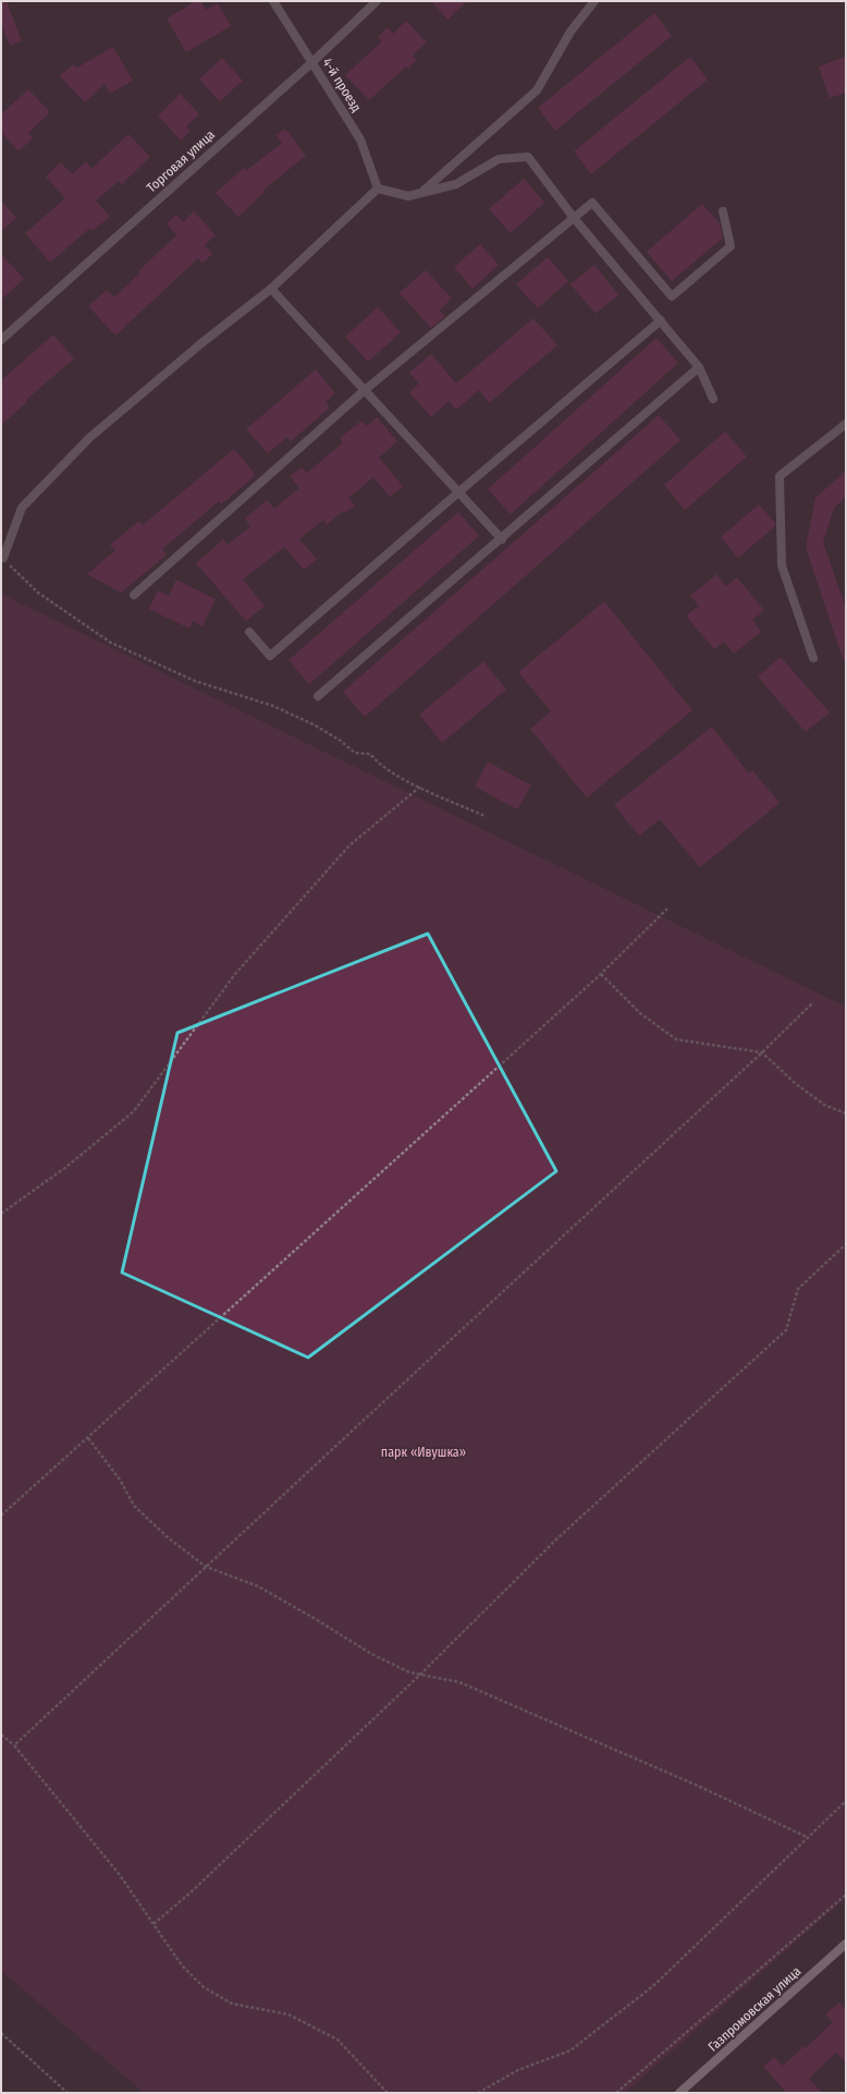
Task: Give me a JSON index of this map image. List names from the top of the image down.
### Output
{
  "streets": {
    "street": ["4-й проезд", "Торговая улица", "Газпромовская улица"]
  },
  "crossings": [
    ["4-й проезд", "Торговая улица"]
  ],
  "parks": ["парк «Ивушка»"]
}
